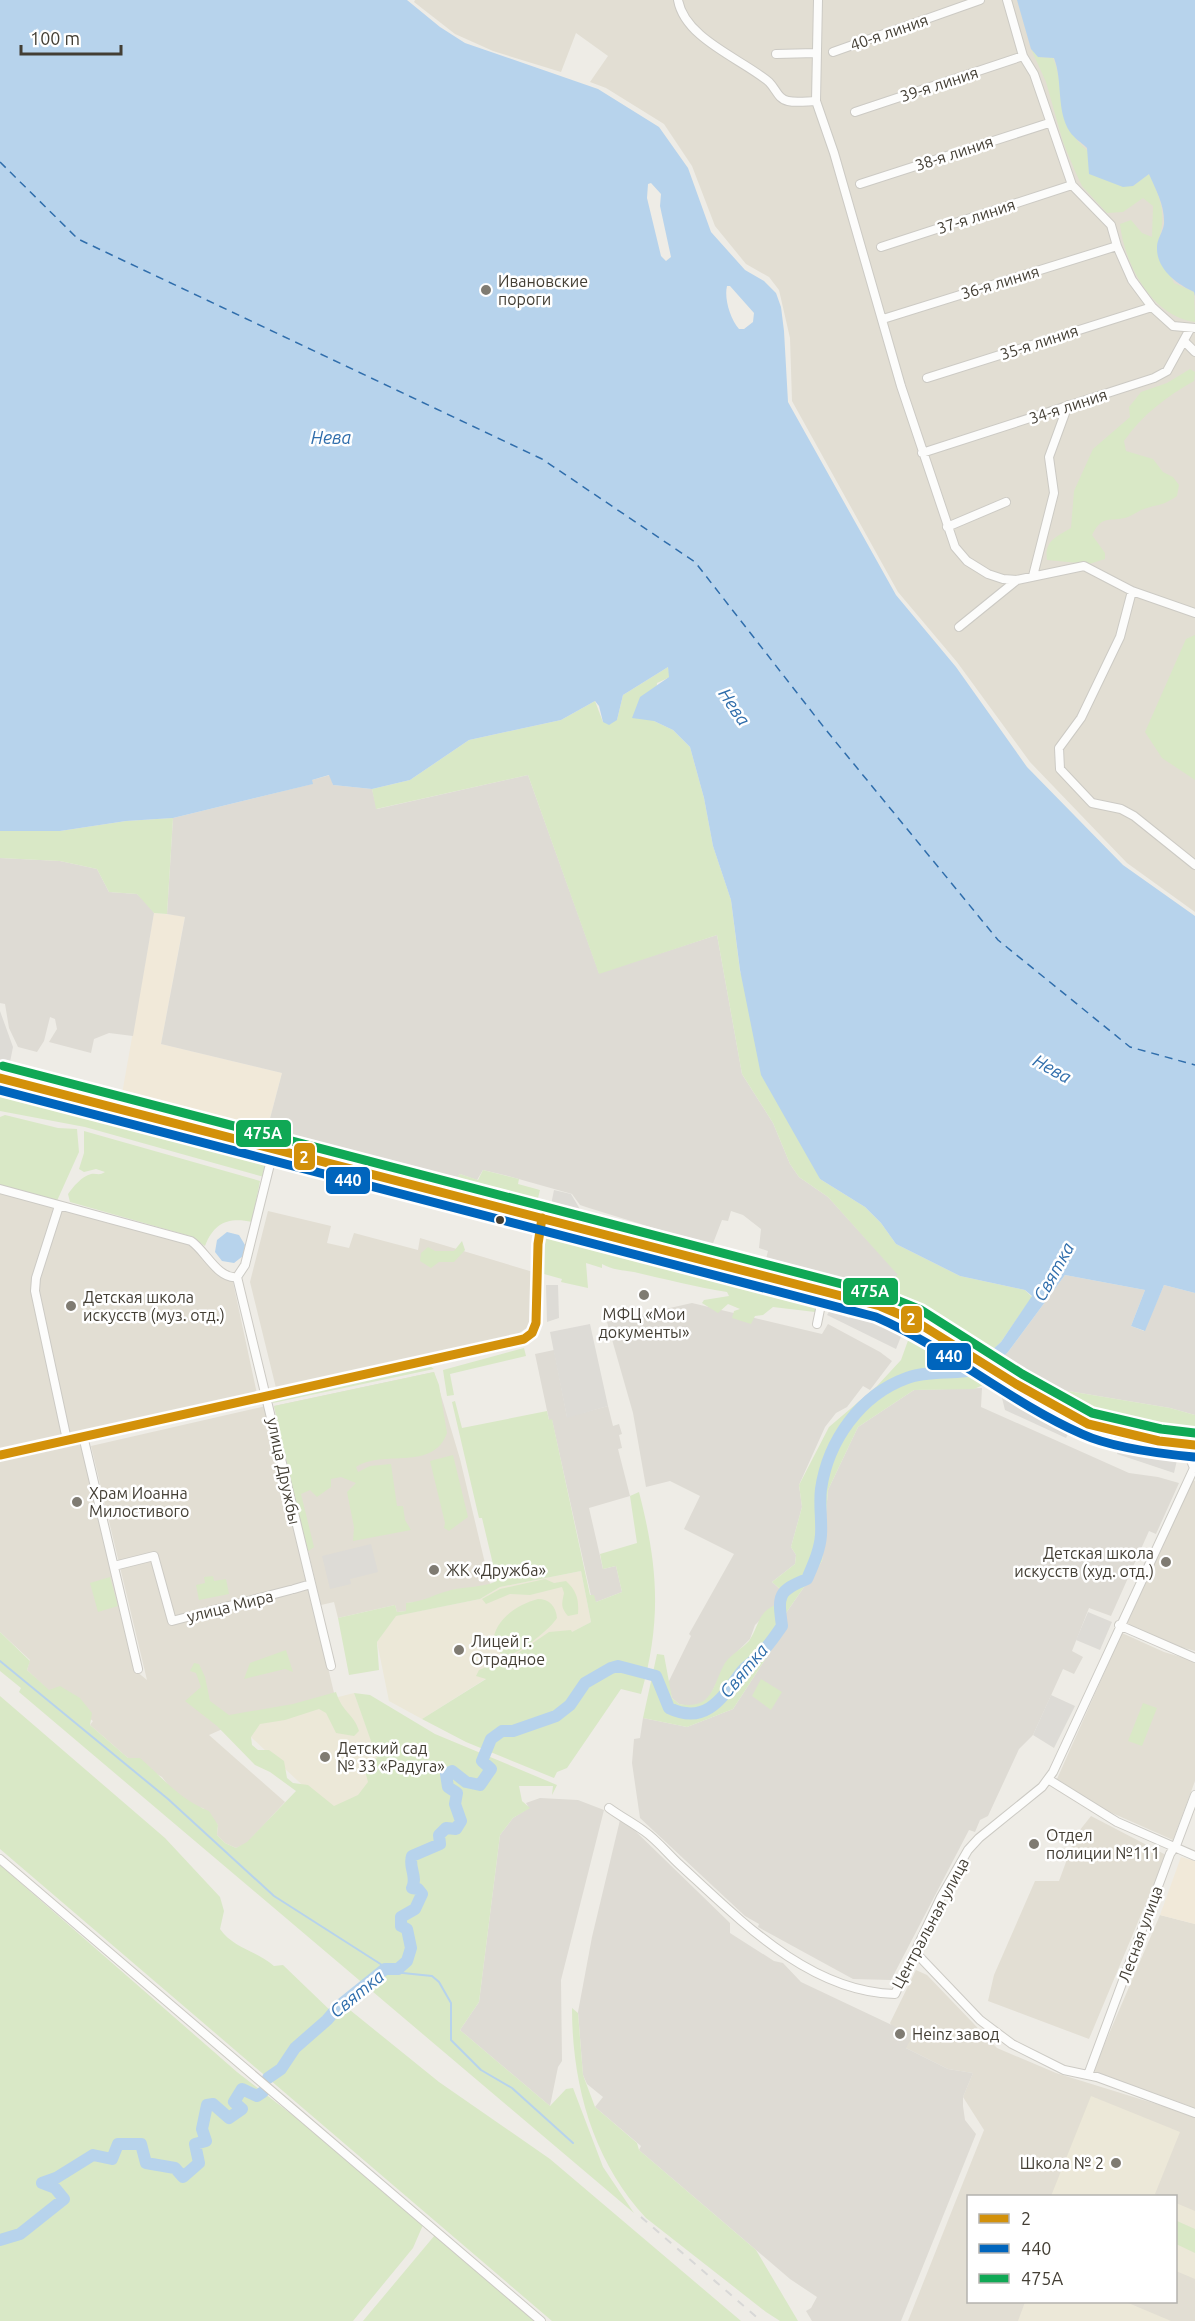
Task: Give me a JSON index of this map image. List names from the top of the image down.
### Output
{
  "streets": {
    "street": [
      "40-я линия",
      "39-я линия",
      "38-я линия",
      "37-я линия",
      "36-я линия",
      "35-я линия",
      "34-я линия",
      "улица Дружбы",
      "улица Мира",
      "Центральная улица",
      "Лесная улица"
    ]
  },
  "crossings": [
    ["улица Дружбы", "улица Мира"]
  ],
  "water": ["Нева", "Святка"],
  "places": [
    "Ивановские пороги",
    "МФЦ «Мои документы»",
    "Детская школа искусств (муз. отд.)",
    "Храм Иоанна Милостивого",
    "Детская школа искусств (худ. отд.)",
    "ЖК «Дружба»",
    "Лицей г. Отрадное",
    "Детский сад № 33 «Радуга»",
    "Отдел полиции №111",
    "Heinz завод",
    "Школа № 2"
  ],
  "lines": ["transit line 475А", "transit line 2", "transit line 440"],
  "legend": ["2", "440", "475А"],
  "scale_bar": "100 m"
}
